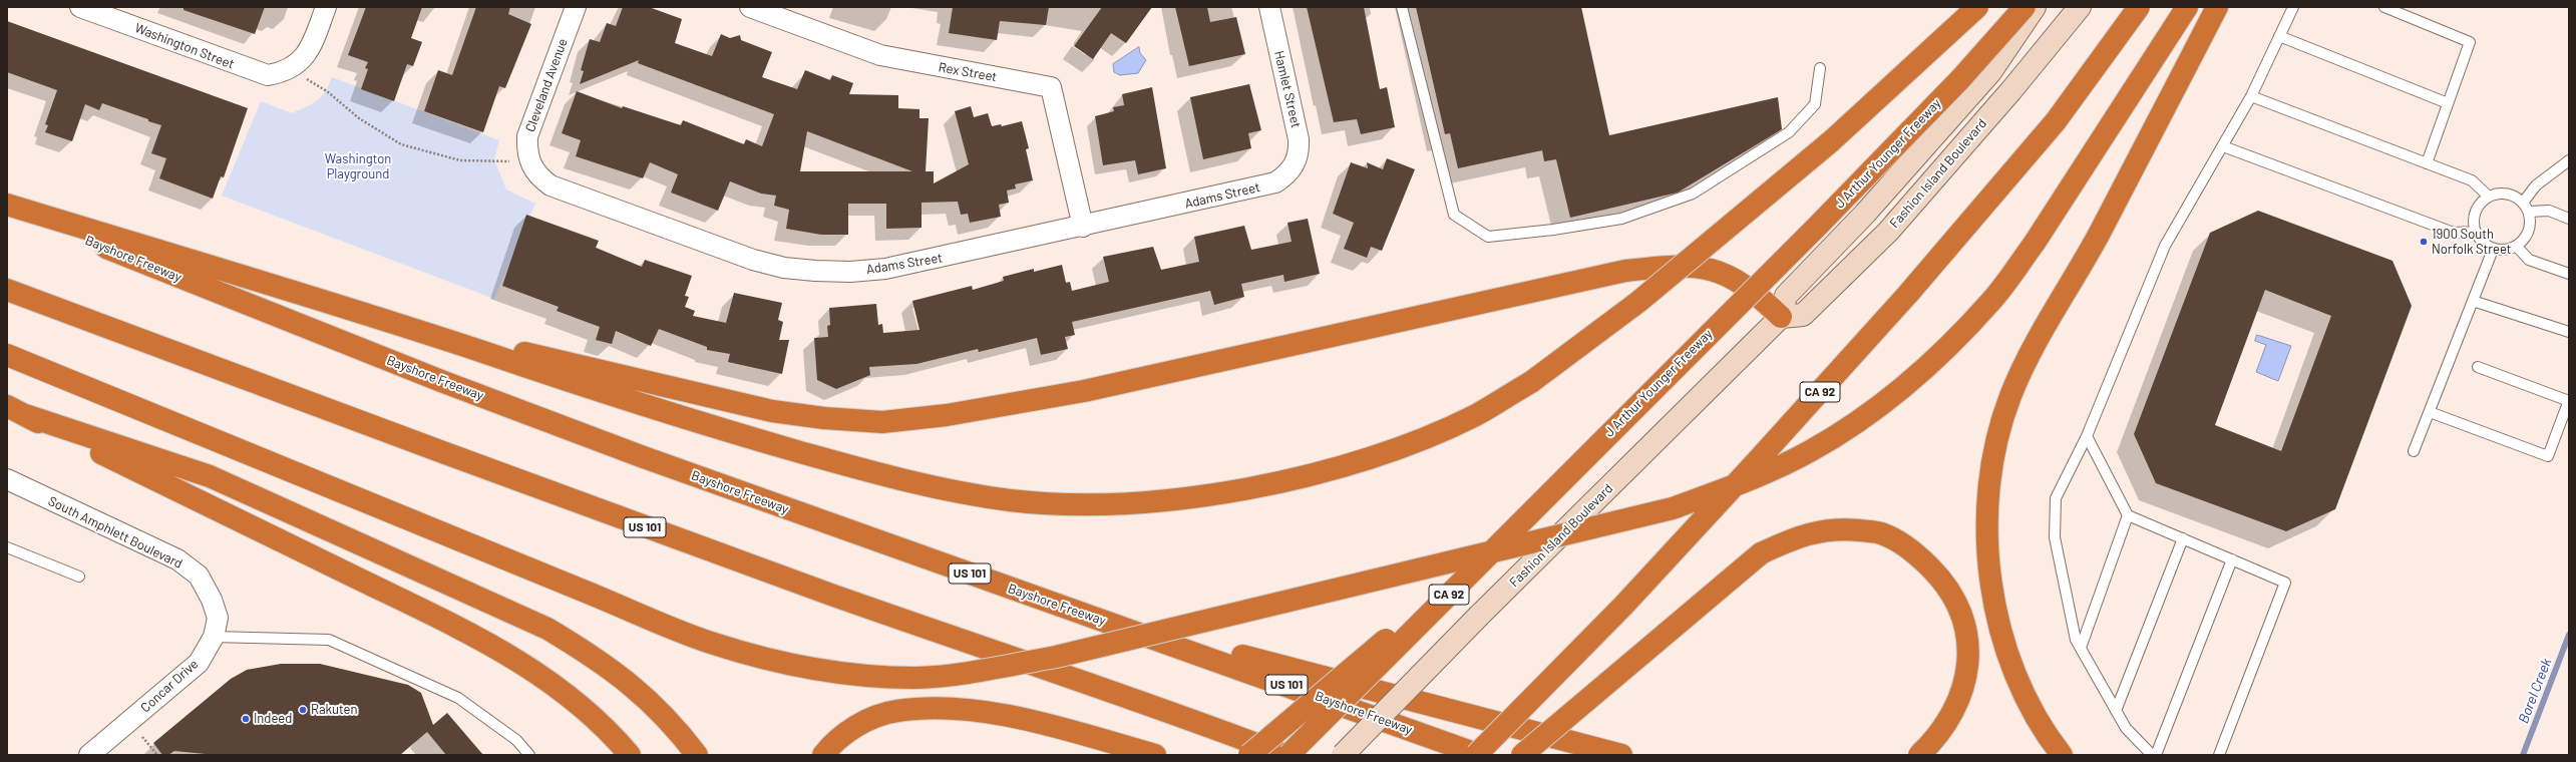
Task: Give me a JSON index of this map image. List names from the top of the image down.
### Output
{
  "streets": {
    "highway": [
      "J Arthur Younger Freeway",
      "Bayshore Freeway",
      "CA 92",
      "US 101"
    ],
    "main road": ["Fashion Island Boulevard"],
    "street": [
      "Washington Street",
      "Rex Street",
      "Cleveland Avenue",
      "Hamlet Street",
      "Adams Street",
      "South Amphlett Boulevard",
      "Concar Drive"
    ]
  },
  "crossings": [
    ["Rex Street", "Adams Street"],
    ["Cleveland Avenue", "Adams Street"],
    ["Hamlet Street", "Adams Street"],
    ["J Arthur Younger Freeway", "US 101"],
    ["South Amphlett Boulevard", "Concar Drive"]
  ],
  "water": ["Borel Creek"],
  "parks": ["Washington Playground"],
  "places": ["1900 South Norfolk Street", "Rakuten", "Indeed"]
}
